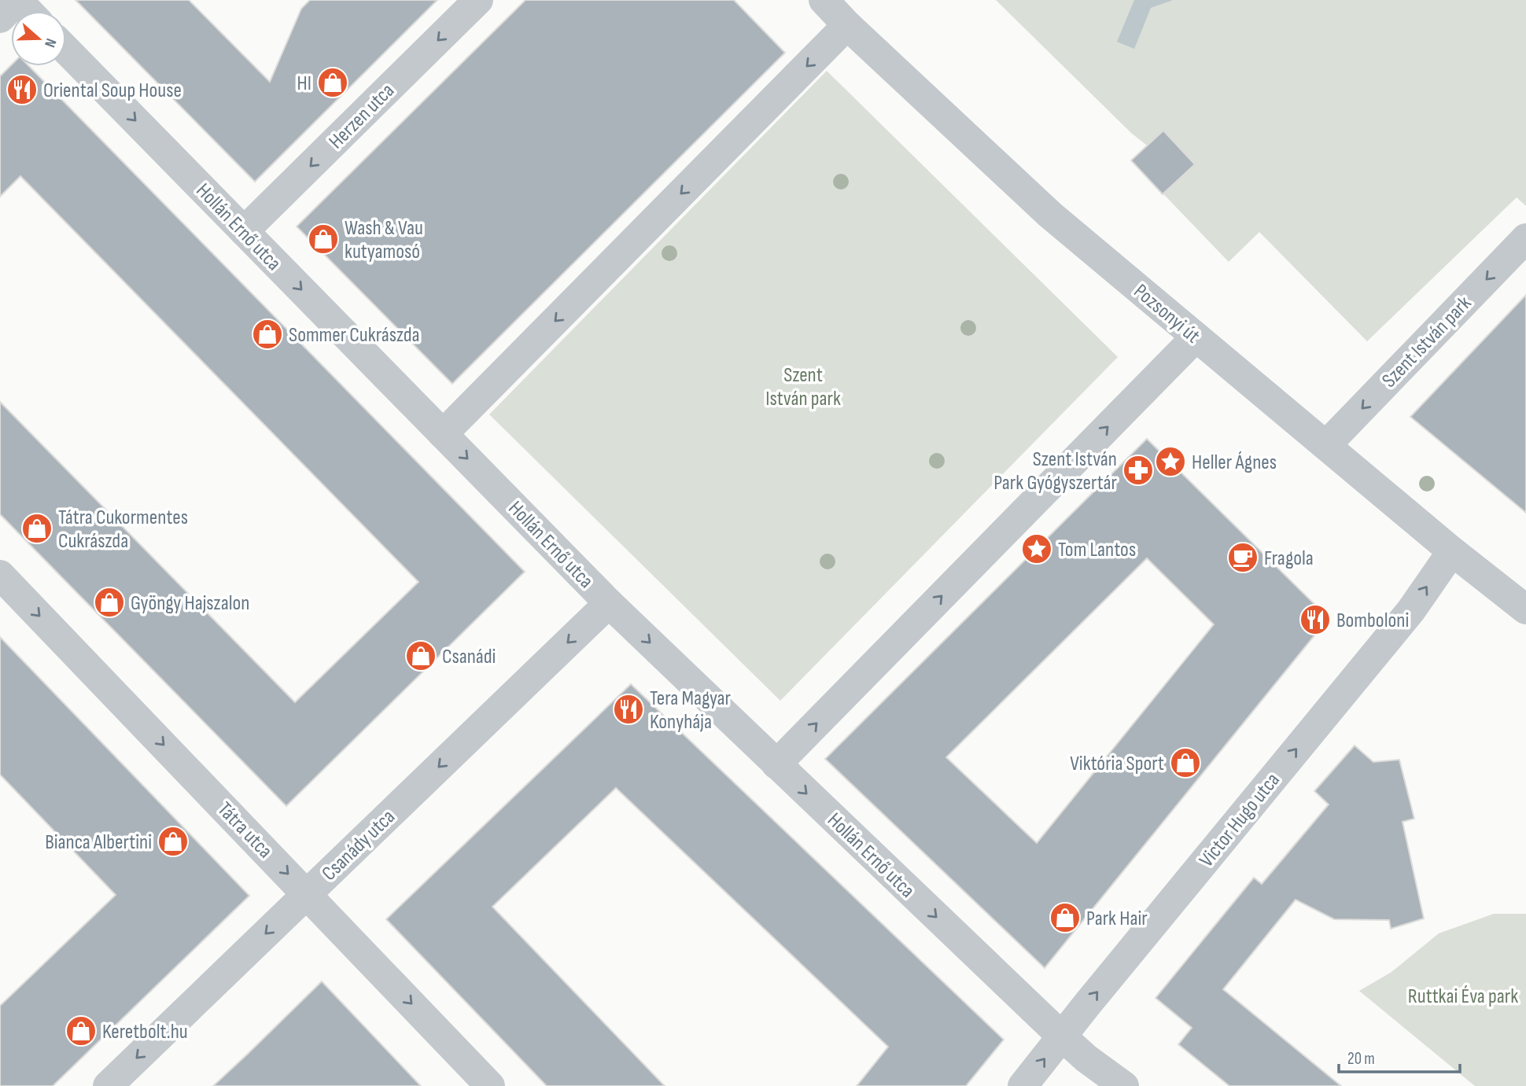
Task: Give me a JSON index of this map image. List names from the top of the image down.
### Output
{
  "streets": {
    "street": [
      "Herzen utca",
      "Hollán Ernő utca",
      "Pozsonyi út",
      "Szent István park",
      "Victor Hugo utca",
      "Tátra utca",
      "Csanády utca"
    ]
  },
  "crossings": [
    ["Herzen utca", "Hollán Ernő utca"],
    ["Hollán Ernő utca", "Victor Hugo utca"],
    ["Hollán Ernő utca", "Csanády utca"],
    ["Pozsonyi út", "Szent István park"],
    ["Pozsonyi út", "Victor Hugo utca"],
    ["Tátra utca", "Csanády utca"]
  ],
  "one_way": [
    "Herzen utca",
    "Hollán Ernő utca",
    "Szent István park",
    "Victor Hugo utca",
    "Tátra utca",
    "Csanády utca"
  ],
  "parks": ["Szent István park", "Ruttkai Éva park"],
  "places": {
    "shop": [
      "HI",
      "Wash & Vau kutyamosó",
      "Sommer Cukrászda",
      "Tátra Cukormentes Cukrászda",
      "Gyöngy Hajszalon",
      "Csanádi",
      "Viktória Sport",
      "Bianca Albertini",
      "Park Hair",
      "Keretbolt.hu"
    ],
    "restaurant": ["Oriental Soup House", "Bomboloni", "Tera Magyar Konyhája"],
    "place": ["Heller Ágnes", "Tom Lantos"],
    "pharmacy": ["Szent István Park Gyógyszertár"],
    "cafe": ["Fragola"]
  },
  "scale_bar": "20 m",
  "north": "right"
}
